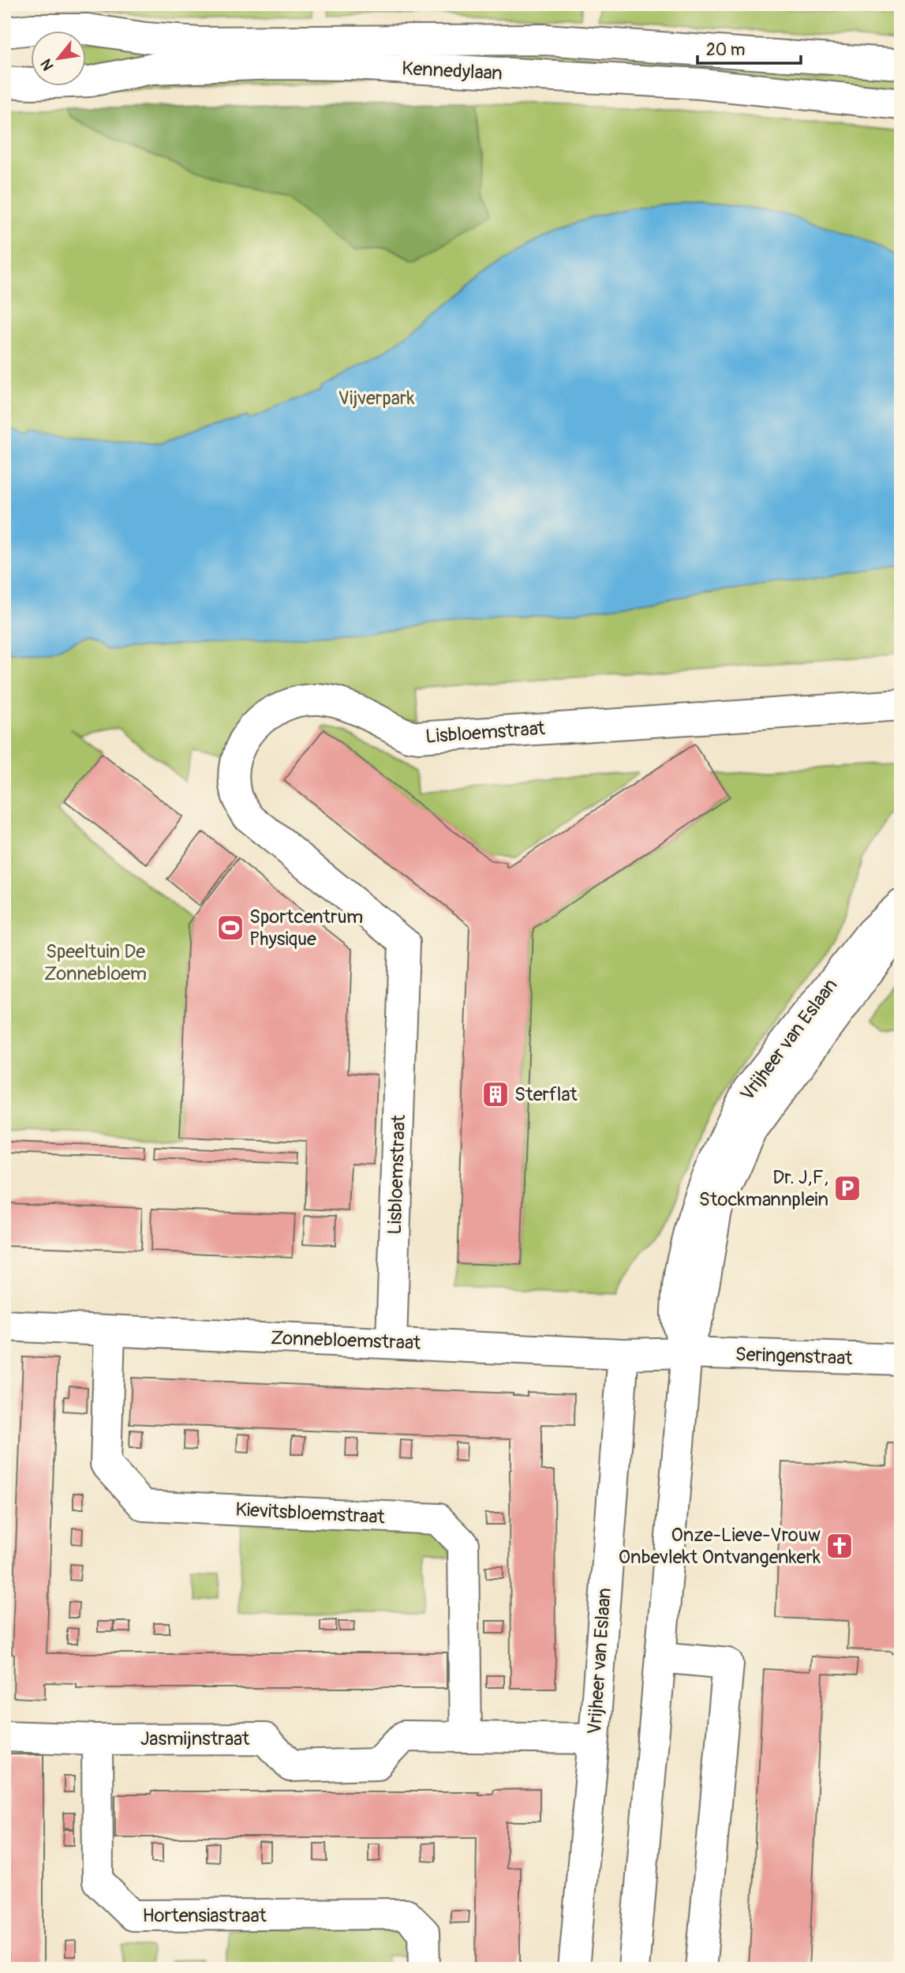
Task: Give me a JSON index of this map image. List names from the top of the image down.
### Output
{
  "streets": {
    "street": [
      "Kennedylaan",
      "Lisbloemstraat",
      "Vrijheer van Eslaan",
      "Zonnebloemstraat",
      "Seringenstraat",
      "Kievitsbloemstraat",
      "Jasmijnstraat",
      "Hortensiastraat"
    ]
  },
  "crossings": [
    ["Lisbloemstraat", "Zonnebloemstraat"],
    ["Vrijheer van Eslaan", "Zonnebloemstraat"],
    ["Vrijheer van Eslaan", "Seringenstraat"],
    ["Vrijheer van Eslaan", "Jasmijnstraat"],
    ["Zonnebloemstraat", "Seringenstraat"],
    ["Zonnebloemstraat", "Kievitsbloemstraat"],
    ["Kievitsbloemstraat", "Jasmijnstraat"],
    ["Jasmijnstraat", "Hortensiastraat"]
  ],
  "parks": ["Vijverpark", "Speeltuin De Zonnebloem"],
  "places": {
    "sports": ["Sportcentrum Physique"],
    "building": ["Sterflat"],
    "parking": ["Dr. J,F, Stockmannplein"],
    "church": ["Onze-Lieve-Vrouw Onbevlekt Ontvangenkerk"]
  },
  "scale_bar": "20 m",
  "north": "bottom left"
}
